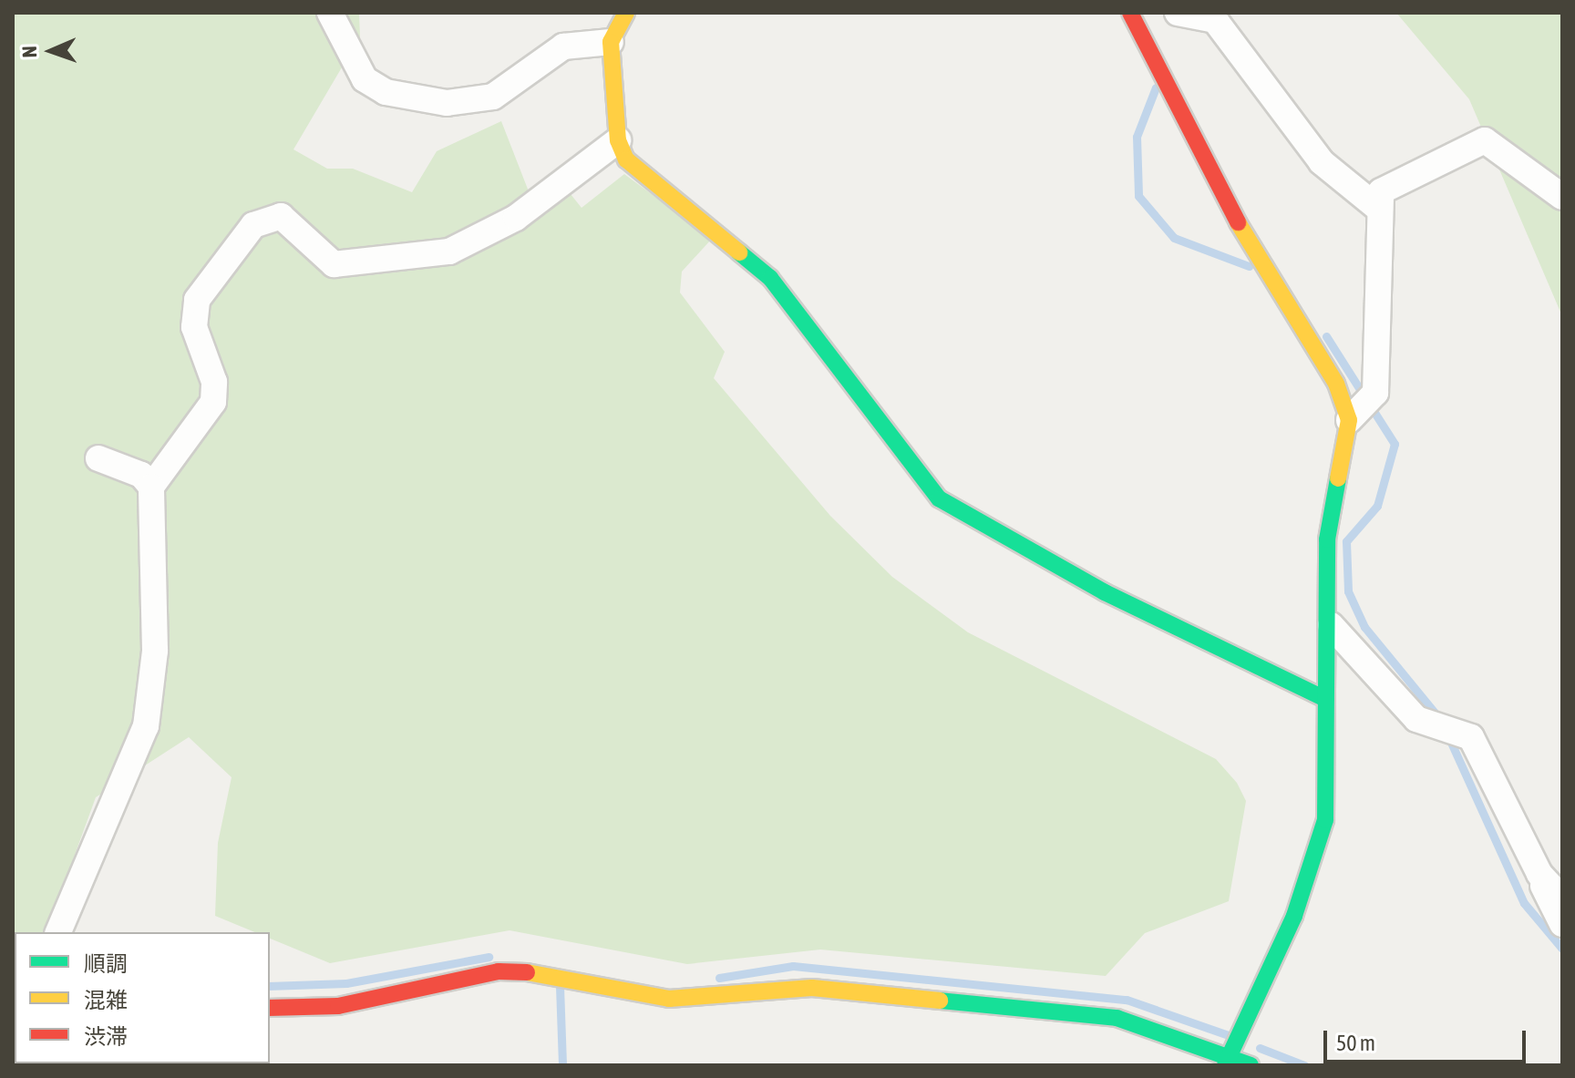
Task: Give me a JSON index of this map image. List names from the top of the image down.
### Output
{
  "legend": ["順調", "混雑", "渋滞"],
  "scale_bar": "50 m",
  "north": "left"
}
